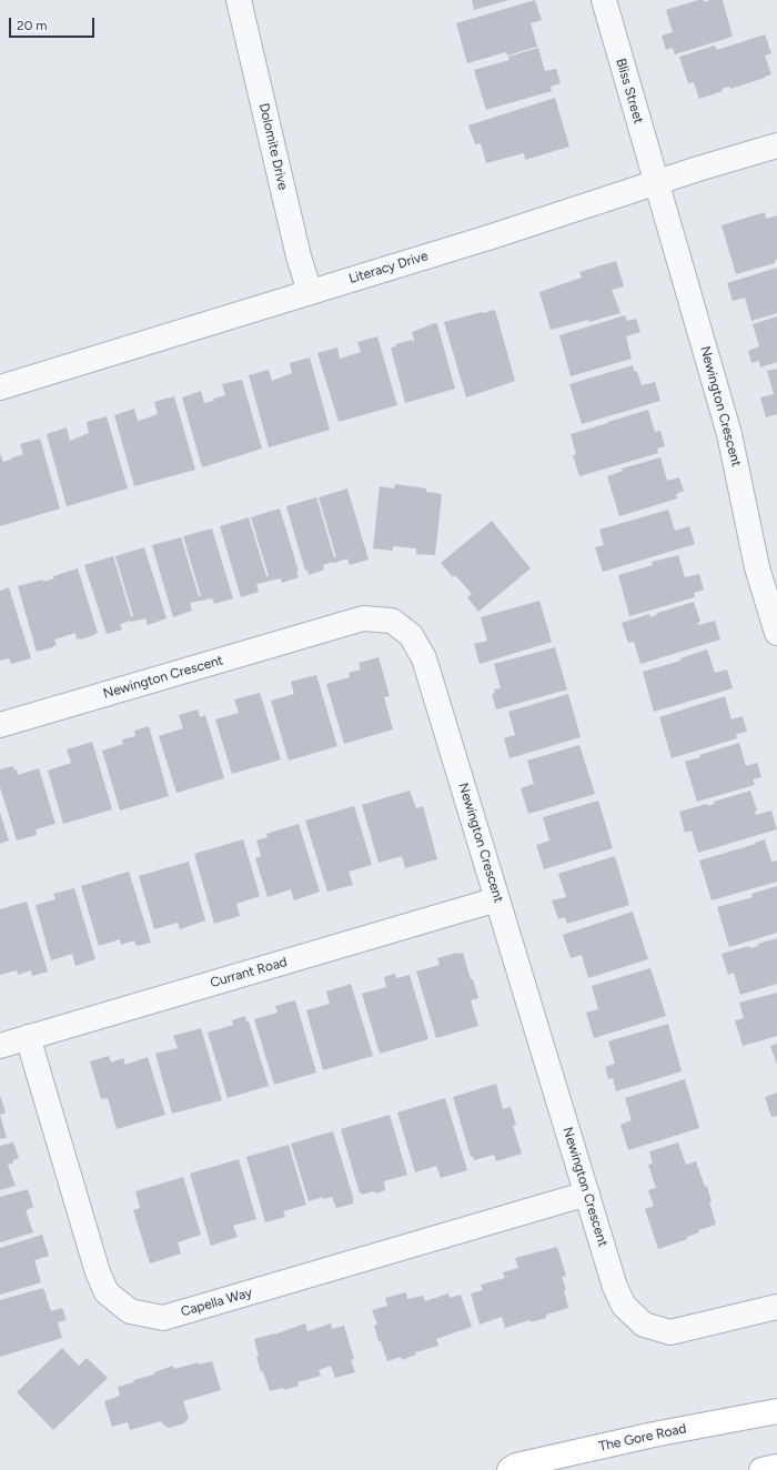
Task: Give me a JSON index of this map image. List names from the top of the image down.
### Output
{
  "streets": {
    "main road": ["The Gore Road"],
    "street": [
      "Bliss Street",
      "Dolomite Drive",
      "Literacy Drive",
      "Newington Crescent",
      "Currant Road",
      "Capella Way"
    ]
  },
  "crossings": [
    ["Bliss Street", "Literacy Drive"],
    ["Bliss Street", "Newington Crescent"],
    ["Dolomite Drive", "Literacy Drive"],
    ["Literacy Drive", "Newington Crescent"],
    ["Newington Crescent", "Currant Road"],
    ["Newington Crescent", "Capella Way"],
    ["Currant Road", "Capella Way"]
  ],
  "scale_bar": "20 m"
}
